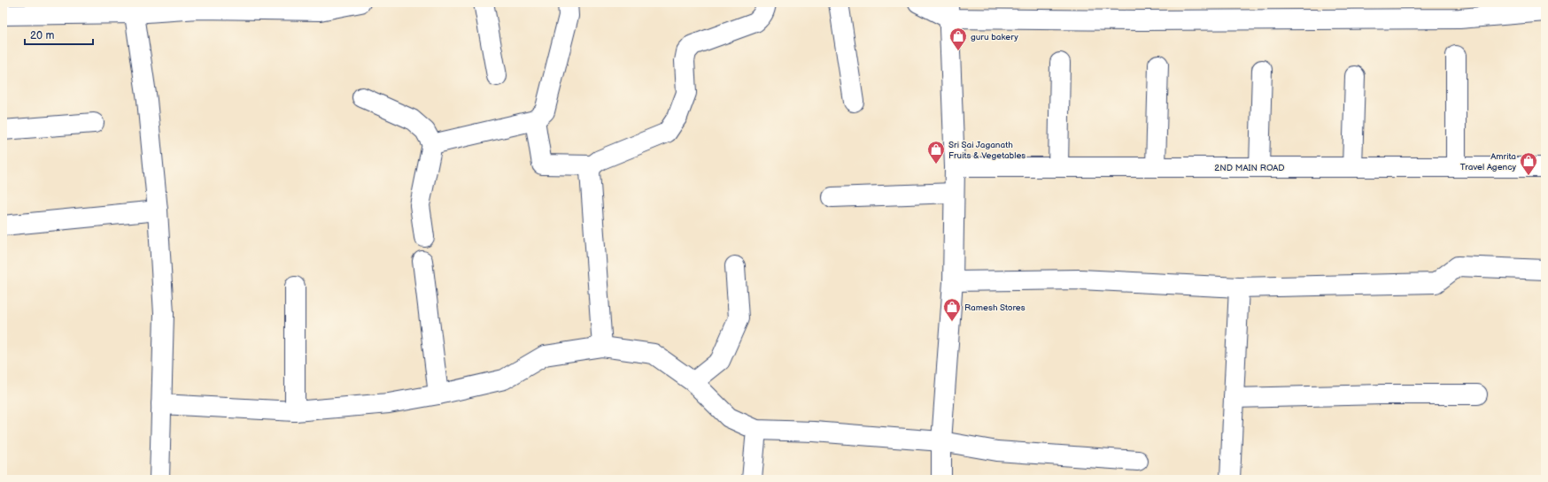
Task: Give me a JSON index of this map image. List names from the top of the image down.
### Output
{
  "streets": {
    "street": ["2ND MAIN ROAD"]
  },
  "places": {
    "shop": [
      "guru bakery",
      "Sri Sai Jaganath Fruits & Vegetables",
      "Amrita Travel Agency",
      "Ramesh Stores"
    ]
  },
  "scale_bar": "20 m"
}
